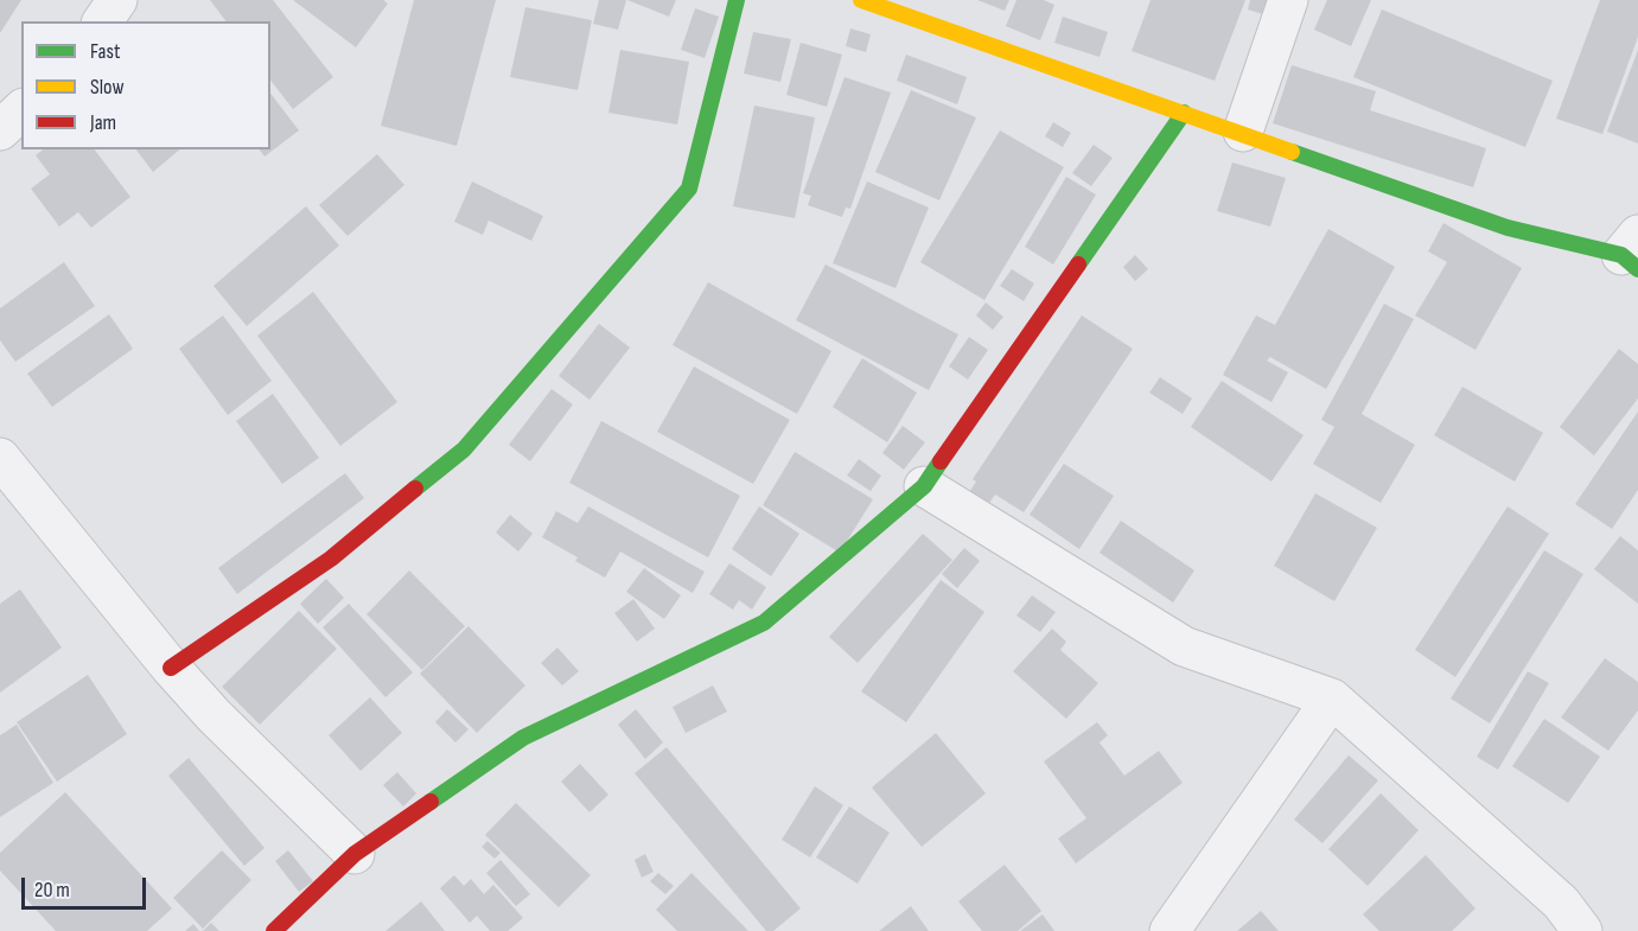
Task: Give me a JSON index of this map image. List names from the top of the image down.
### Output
{
  "legend": ["Fast", "Slow", "Jam"],
  "scale_bar": "20 m"
}
